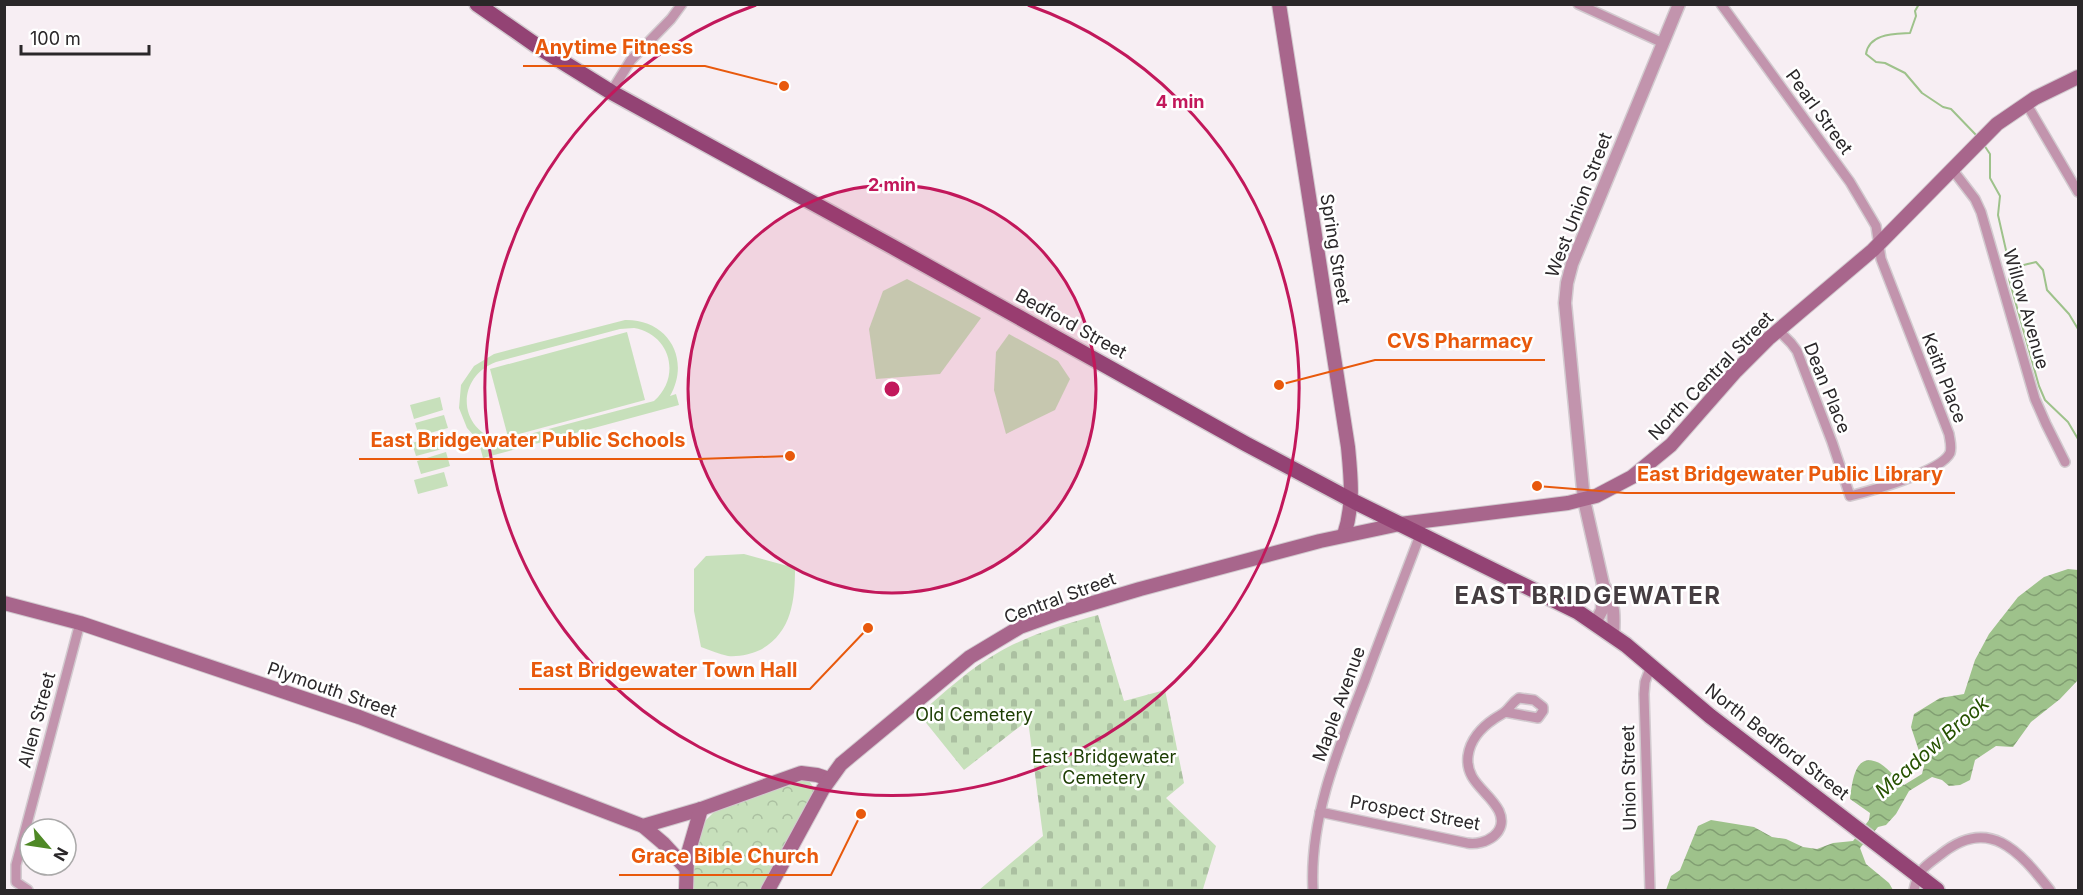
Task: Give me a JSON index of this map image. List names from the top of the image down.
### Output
{
  "streets": {
    "main road": [
      "Spring Street",
      "Bedford Street",
      "North Central Street",
      "Central Street",
      "Plymouth Street",
      "North Bedford Street"
    ],
    "street": [
      "Pearl Street",
      "West Union Street",
      "Willow Avenue",
      "Keith Place",
      "Dean Place",
      "Maple Avenue",
      "Allen Street",
      "Union Street",
      "Prospect Street"
    ]
  },
  "crossings": [
    ["Pearl Street", "North Central Street"],
    ["Pearl Street", "Keith Place"],
    ["West Union Street", "North Central Street"],
    ["Spring Street", "Bedford Street"],
    ["Spring Street", "Central Street"],
    ["Willow Avenue", "North Central Street"],
    ["Bedford Street", "North Central Street"],
    ["Bedford Street", "Central Street"],
    ["Bedford Street", "Maple Avenue"],
    ["Bedford Street", "North Bedford Street"],
    ["Bedford Street", "Union Street"],
    ["North Central Street", "Keith Place"],
    ["North Central Street", "Dean Place"],
    ["North Central Street", "Central Street"],
    ["Keith Place", "Dean Place"],
    ["Plymouth Street", "Allen Street"],
    ["Maple Avenue", "Prospect Street"],
    ["North Bedford Street", "Union Street"]
  ],
  "districts": ["EAST BRIDGEWATER"],
  "water": ["Meadow Brook"],
  "parks": ["Old Cemetery", "East Bridgewater Cemetery"],
  "places": [
    "Anytime Fitness",
    "CVS Pharmacy",
    "East Bridgewater Public Schools",
    "East Bridgewater Public Library",
    "East Bridgewater Town Hall",
    "Grace Bible Church"
  ],
  "scale_bar": "100 m",
  "north": "bottom right",
  "rings": ["4 min", "2 min"]
}
